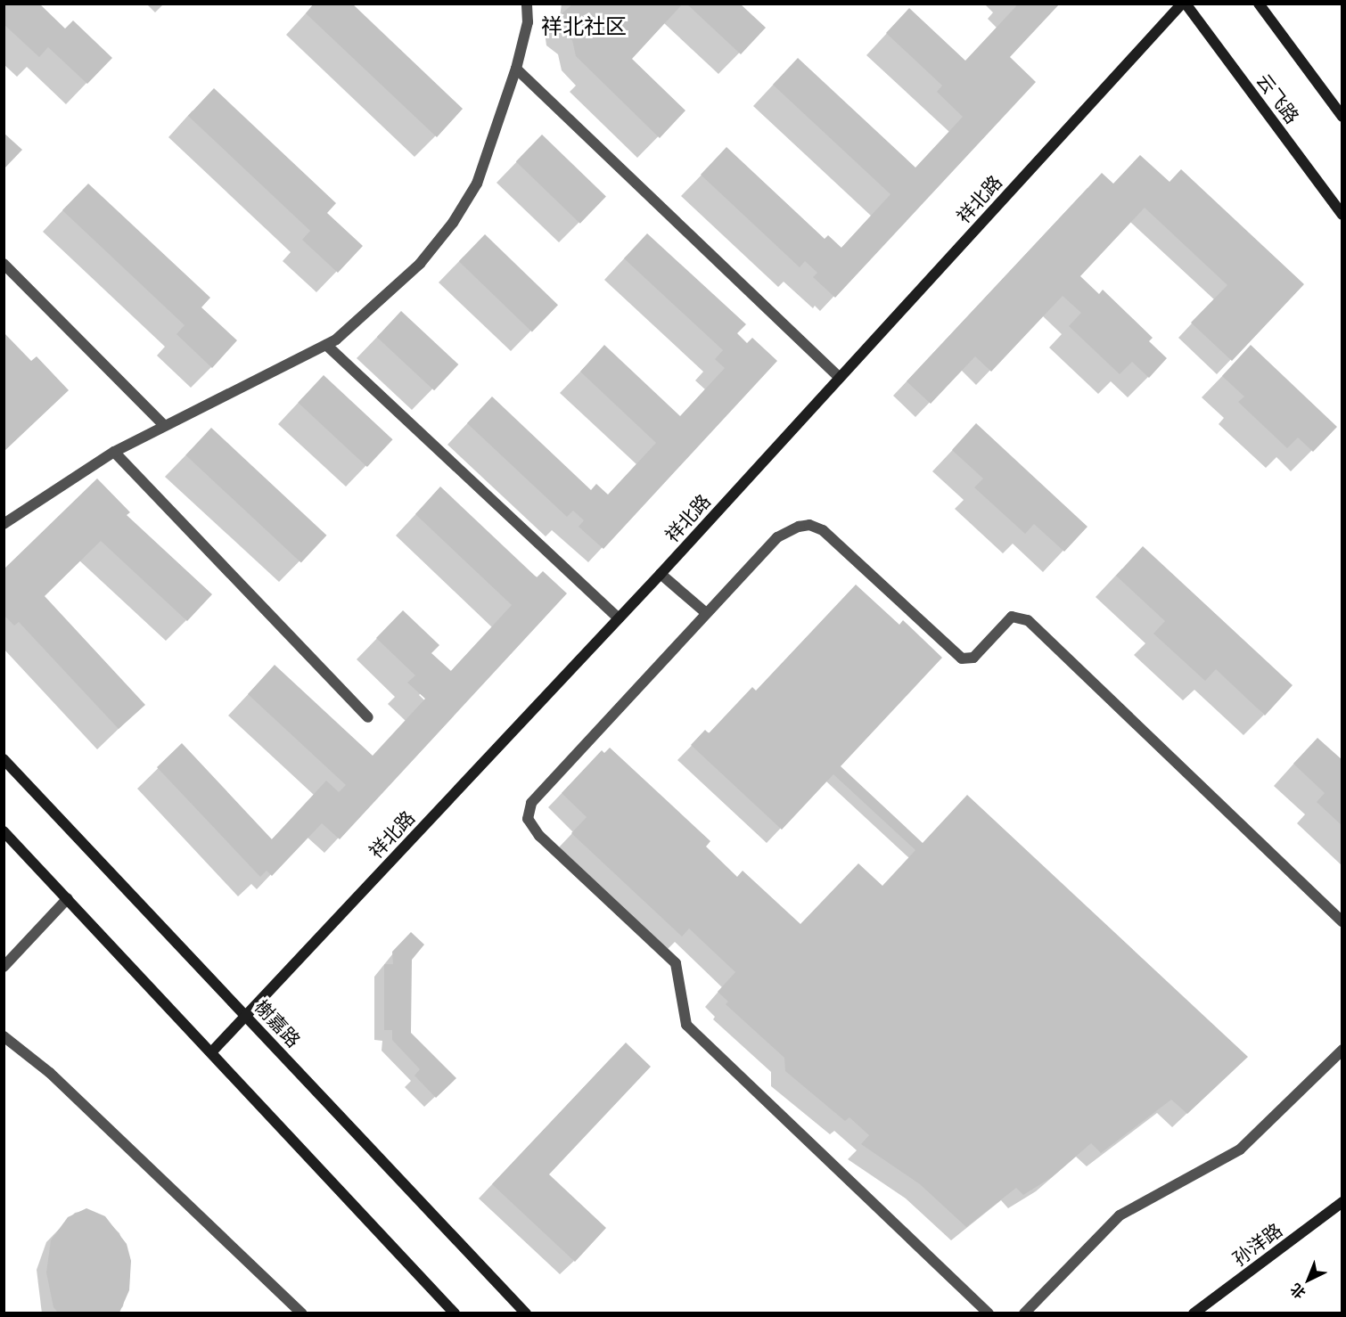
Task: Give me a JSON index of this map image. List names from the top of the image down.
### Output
{
  "streets": {
    "main road": [
      "云飞路",
      "祥北路",
      "榭嘉路",
      "孙洋路"
    ]
  },
  "crossings": [
    ["云飞路", "祥北路"],
    ["祥北路", "榭嘉路"]
  ],
  "districts": ["祥北社区"],
  "north": "bottom left"
}
